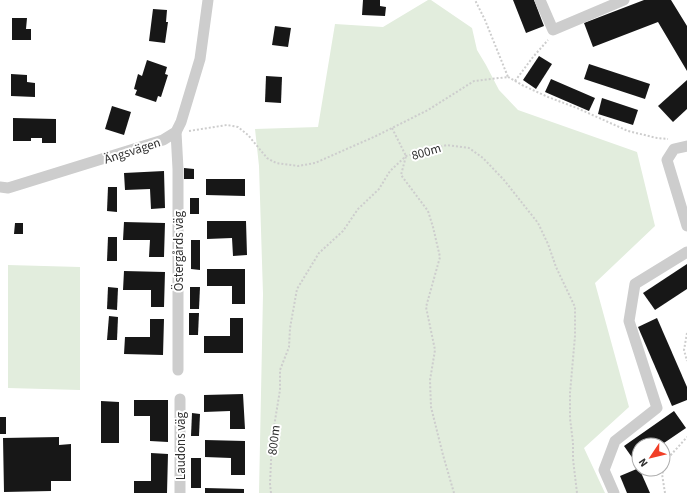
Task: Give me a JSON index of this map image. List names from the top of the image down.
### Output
{
  "streets": {
    "street": ["Ängsvägen", "Östergårds väg", "Laudons väg"],
    "path": ["800m"]
  },
  "crossings": [
    ["Ängsvägen", "Östergårds väg"]
  ],
  "north": "bottom left"
}
